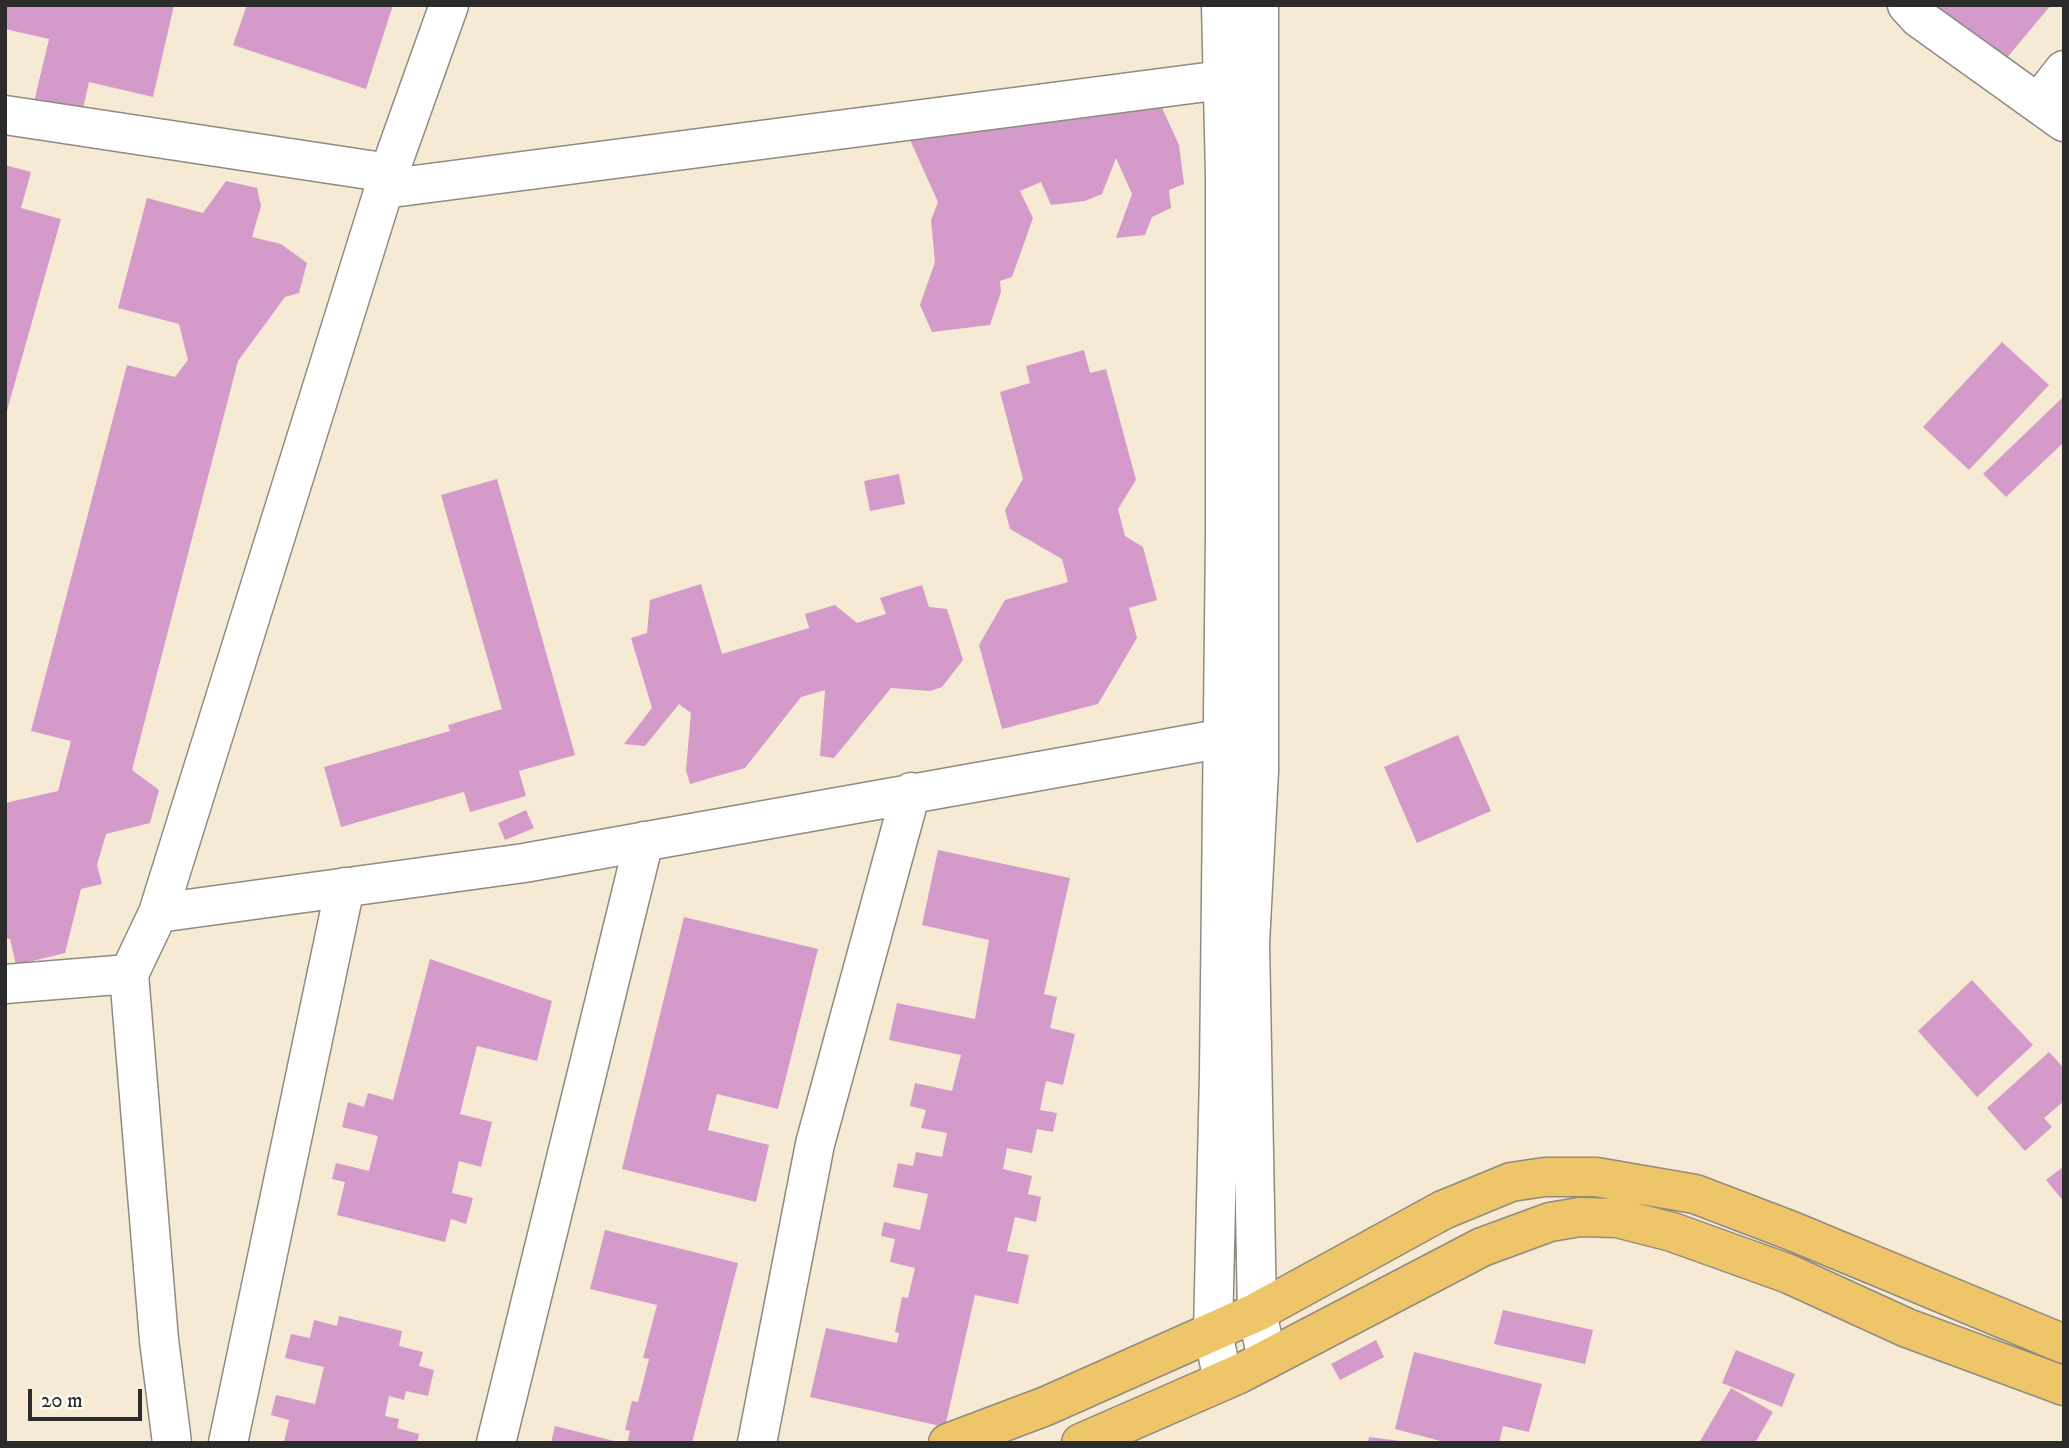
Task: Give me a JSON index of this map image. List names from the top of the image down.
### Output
{
  "scale_bar": "20 m"
}
